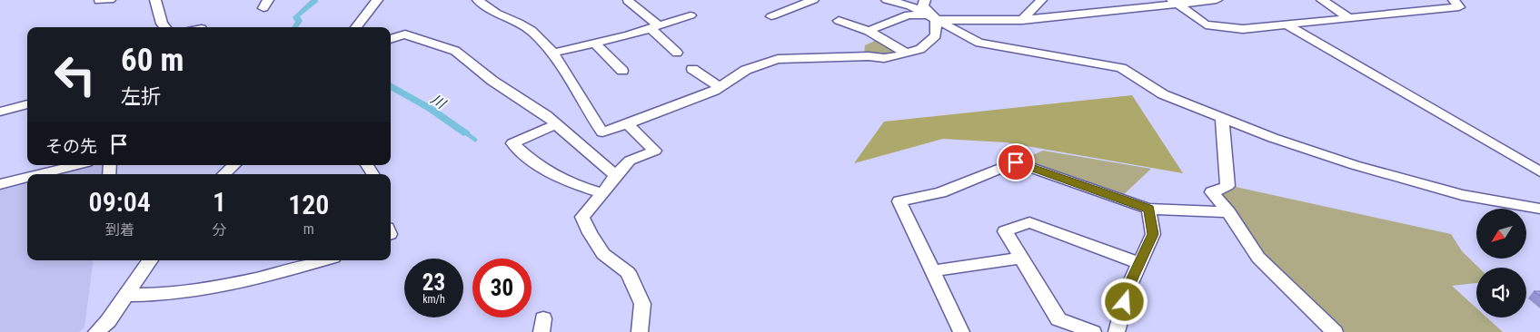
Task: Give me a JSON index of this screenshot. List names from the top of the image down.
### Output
{
  "water": ["川"],
  "north": "bottom left",
  "page": {
    "turn": ["60 m", "左折"],
    "then": "その先",
    "eta": [
      "09:04",
      "到着",
      "1",
      "分",
      "120",
      "m"
    ],
    "speed": "23 km/h",
    "limit": "30"
  }
}
